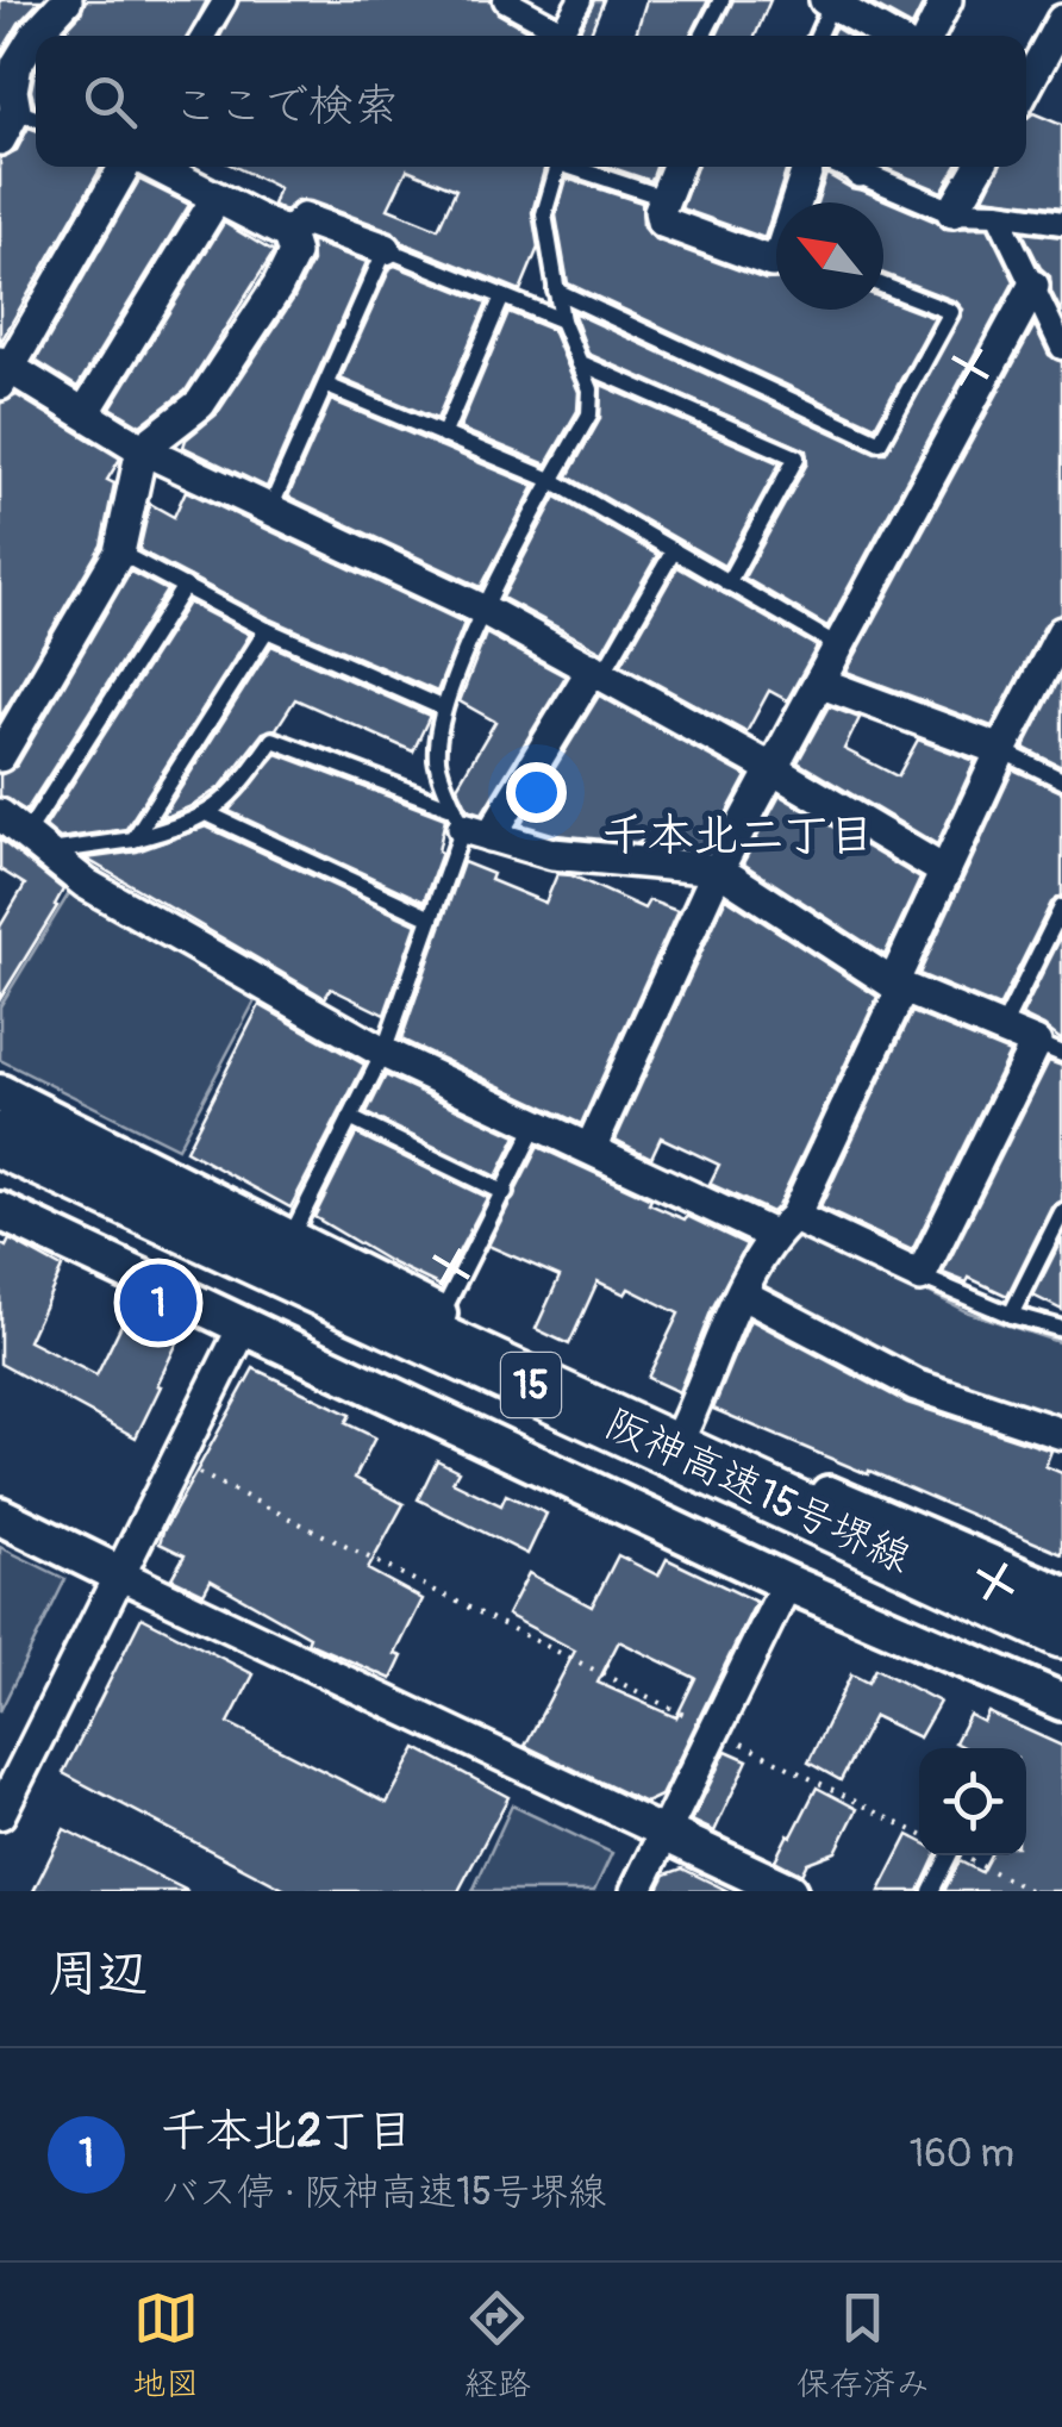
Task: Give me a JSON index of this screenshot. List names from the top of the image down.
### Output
{
  "streets": {
    "highway": ["15", "阪神高速15号堺線"]
  },
  "districts": ["千本北二丁目"],
  "north": "top left",
  "page": {
    "search": "ここで検索",
    "pins": "1",
    "heading": "周辺",
    "list": [
      {
        "mark": "1",
        "name": "千本北2丁目",
        "note": "バス停 · 阪神高速15号堺線",
        "value": "160 m"
      }
    ],
    "nav": ["地図", "経路", "保存済み"]
  }
}
